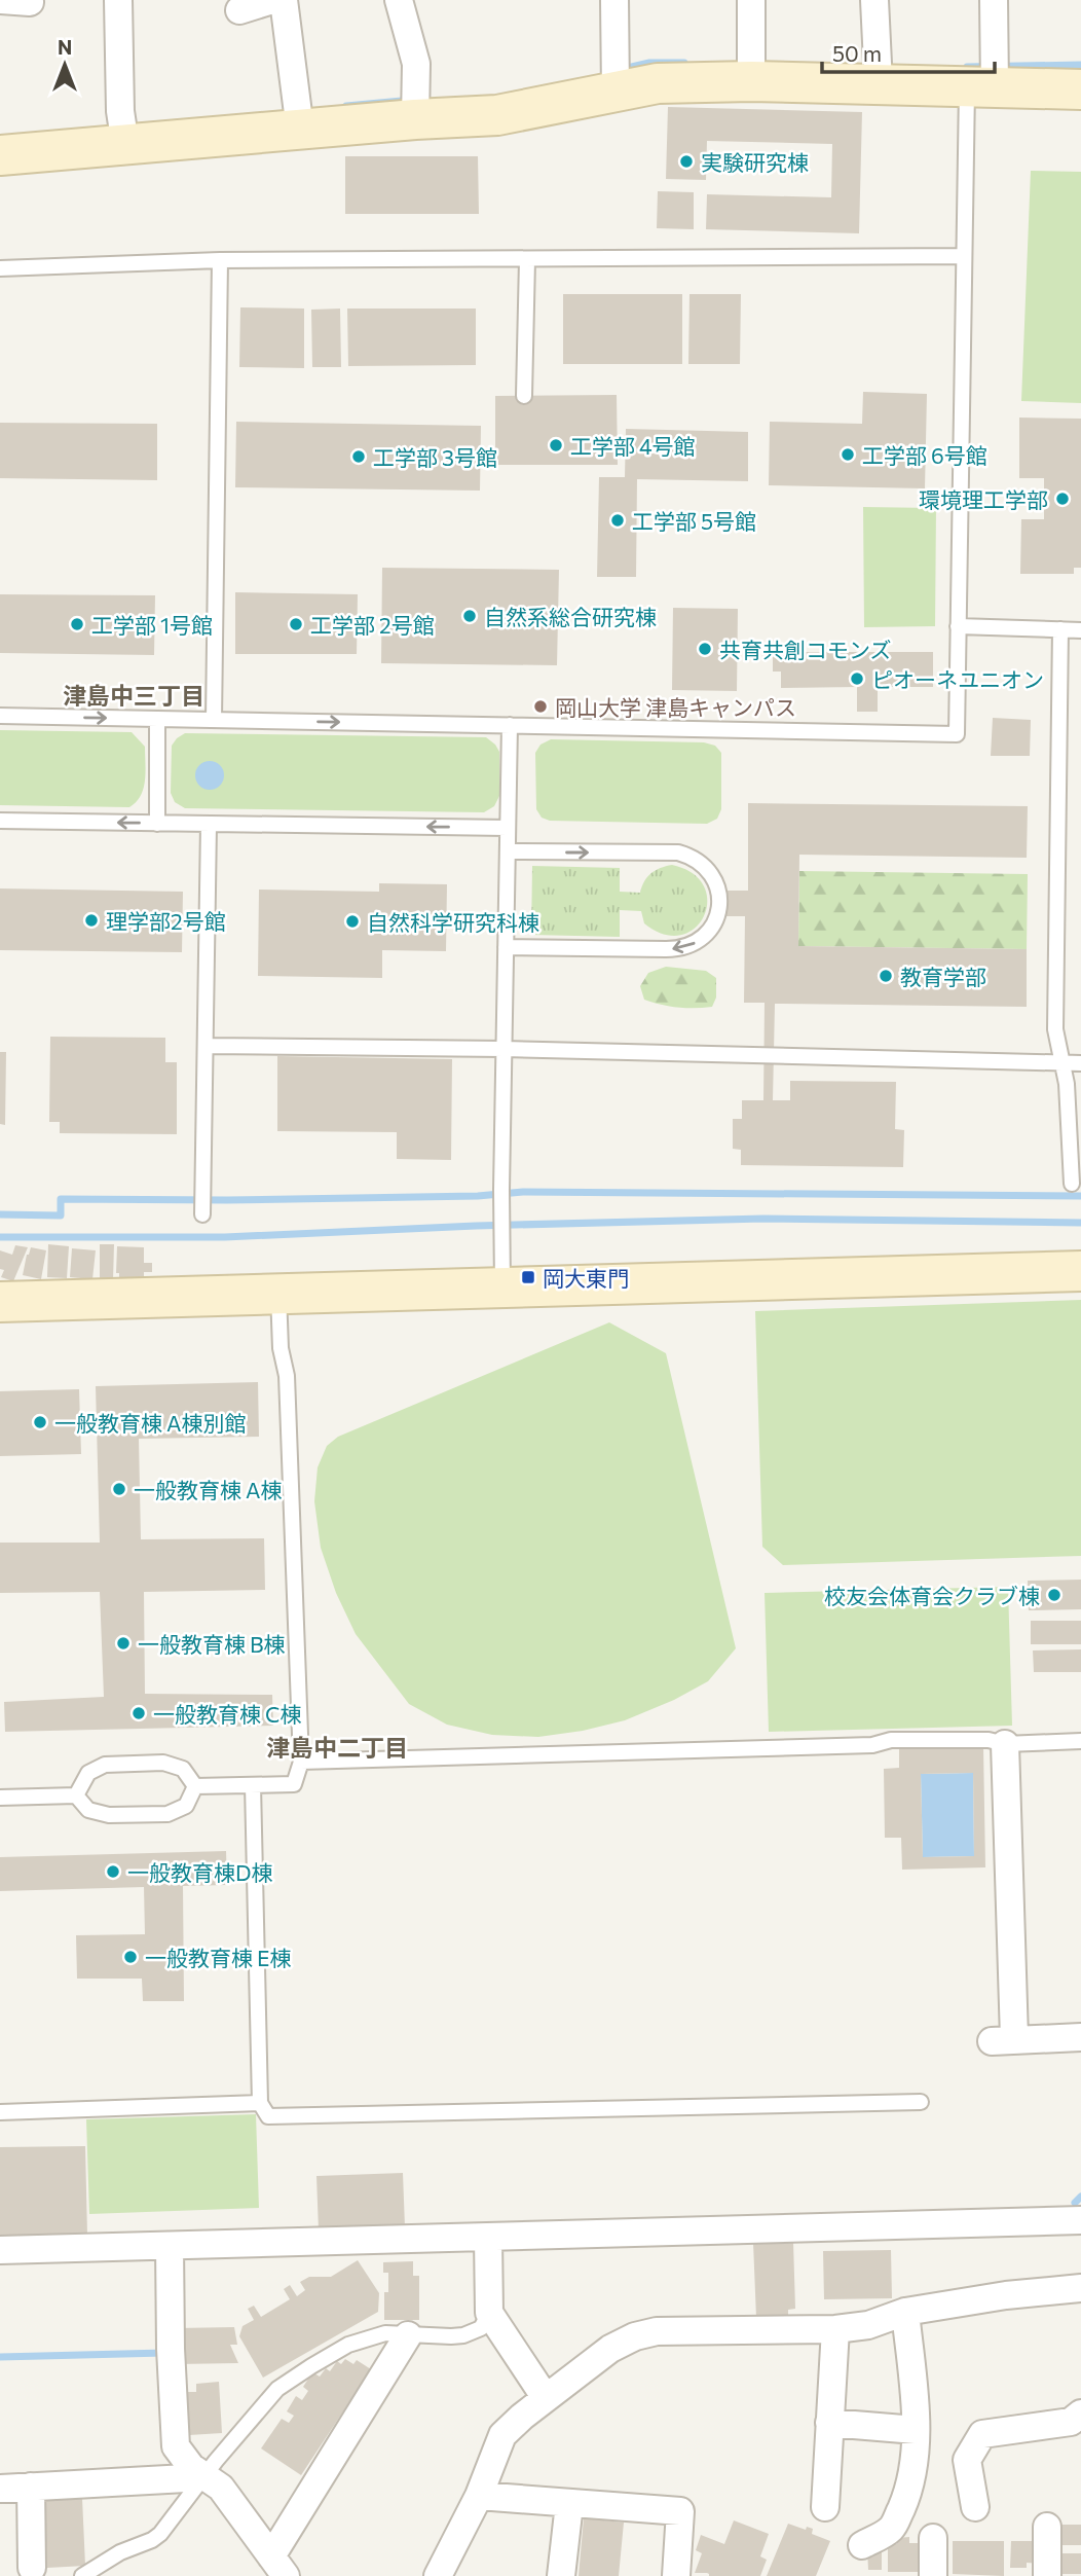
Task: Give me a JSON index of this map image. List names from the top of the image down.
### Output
{
  "districts": ["津島中三丁目", "津島中二丁目"],
  "places": {
    "other": [
      "実験研究棟",
      "工学部 4号館",
      "工学部 6号館",
      "工学部 3号館",
      "環境理工学部",
      "工学部 5号館",
      "自然系総合研究棟",
      "工学部 1号館",
      "工学部 2号館",
      "共育共創コモンズ",
      "ピオーネユニオン",
      "岡山大学 津島キャンパス",
      "理学部2号館",
      "自然科学研究科棟",
      "教育学部",
      "一般教育棟 A棟別館",
      "一般教育棟 A棟",
      "校友会体育会クラブ棟",
      "一般教育棟 B棟",
      "一般教育棟 C棟",
      "一般教育棟D棟",
      "一般教育棟 E棟"
    ],
    "transit": ["岡大東門"]
  },
  "scale_bar": "50 m",
  "north": "top"
}
